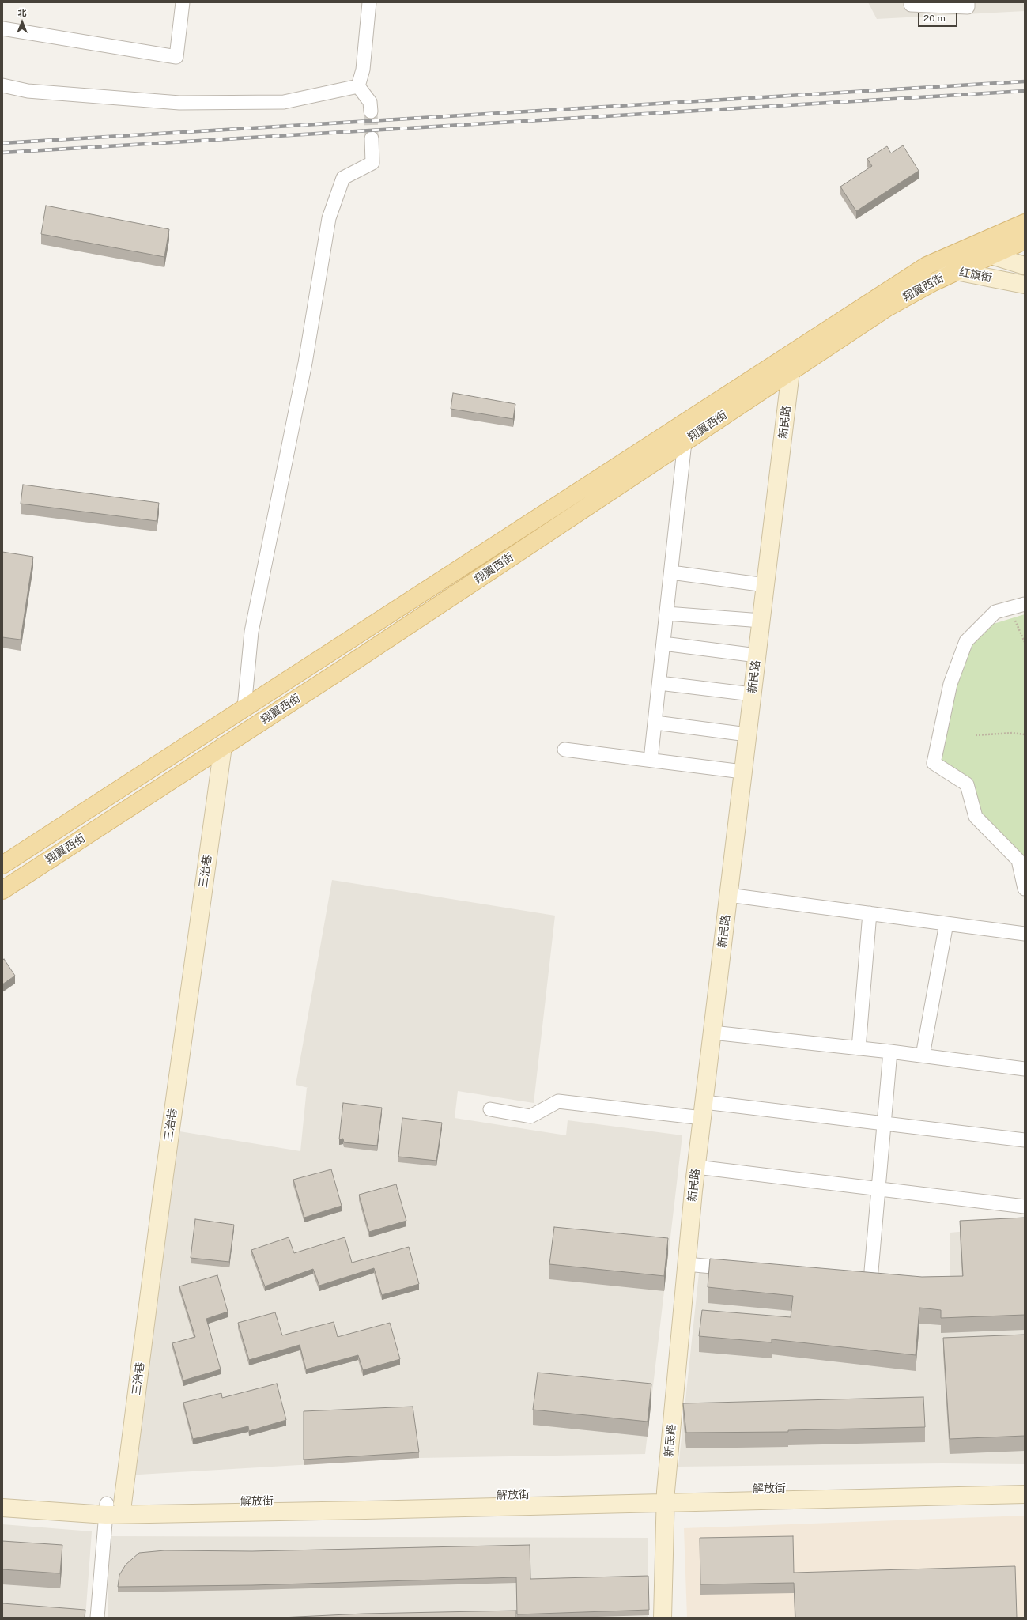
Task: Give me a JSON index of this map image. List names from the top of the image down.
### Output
{
  "streets": {
    "main road": ["翔翼西街"],
    "street": [
      "红旗街",
      "新民路",
      "三治巷",
      "解放街"
    ]
  },
  "crossings": [
    ["红旗街", "翔翼西街"],
    ["翔翼西街", "新民路"],
    ["翔翼西街", "三治巷"],
    ["新民路", "解放街"],
    ["三治巷", "解放街"]
  ],
  "scale_bar": "20 m",
  "north": "top"
}
